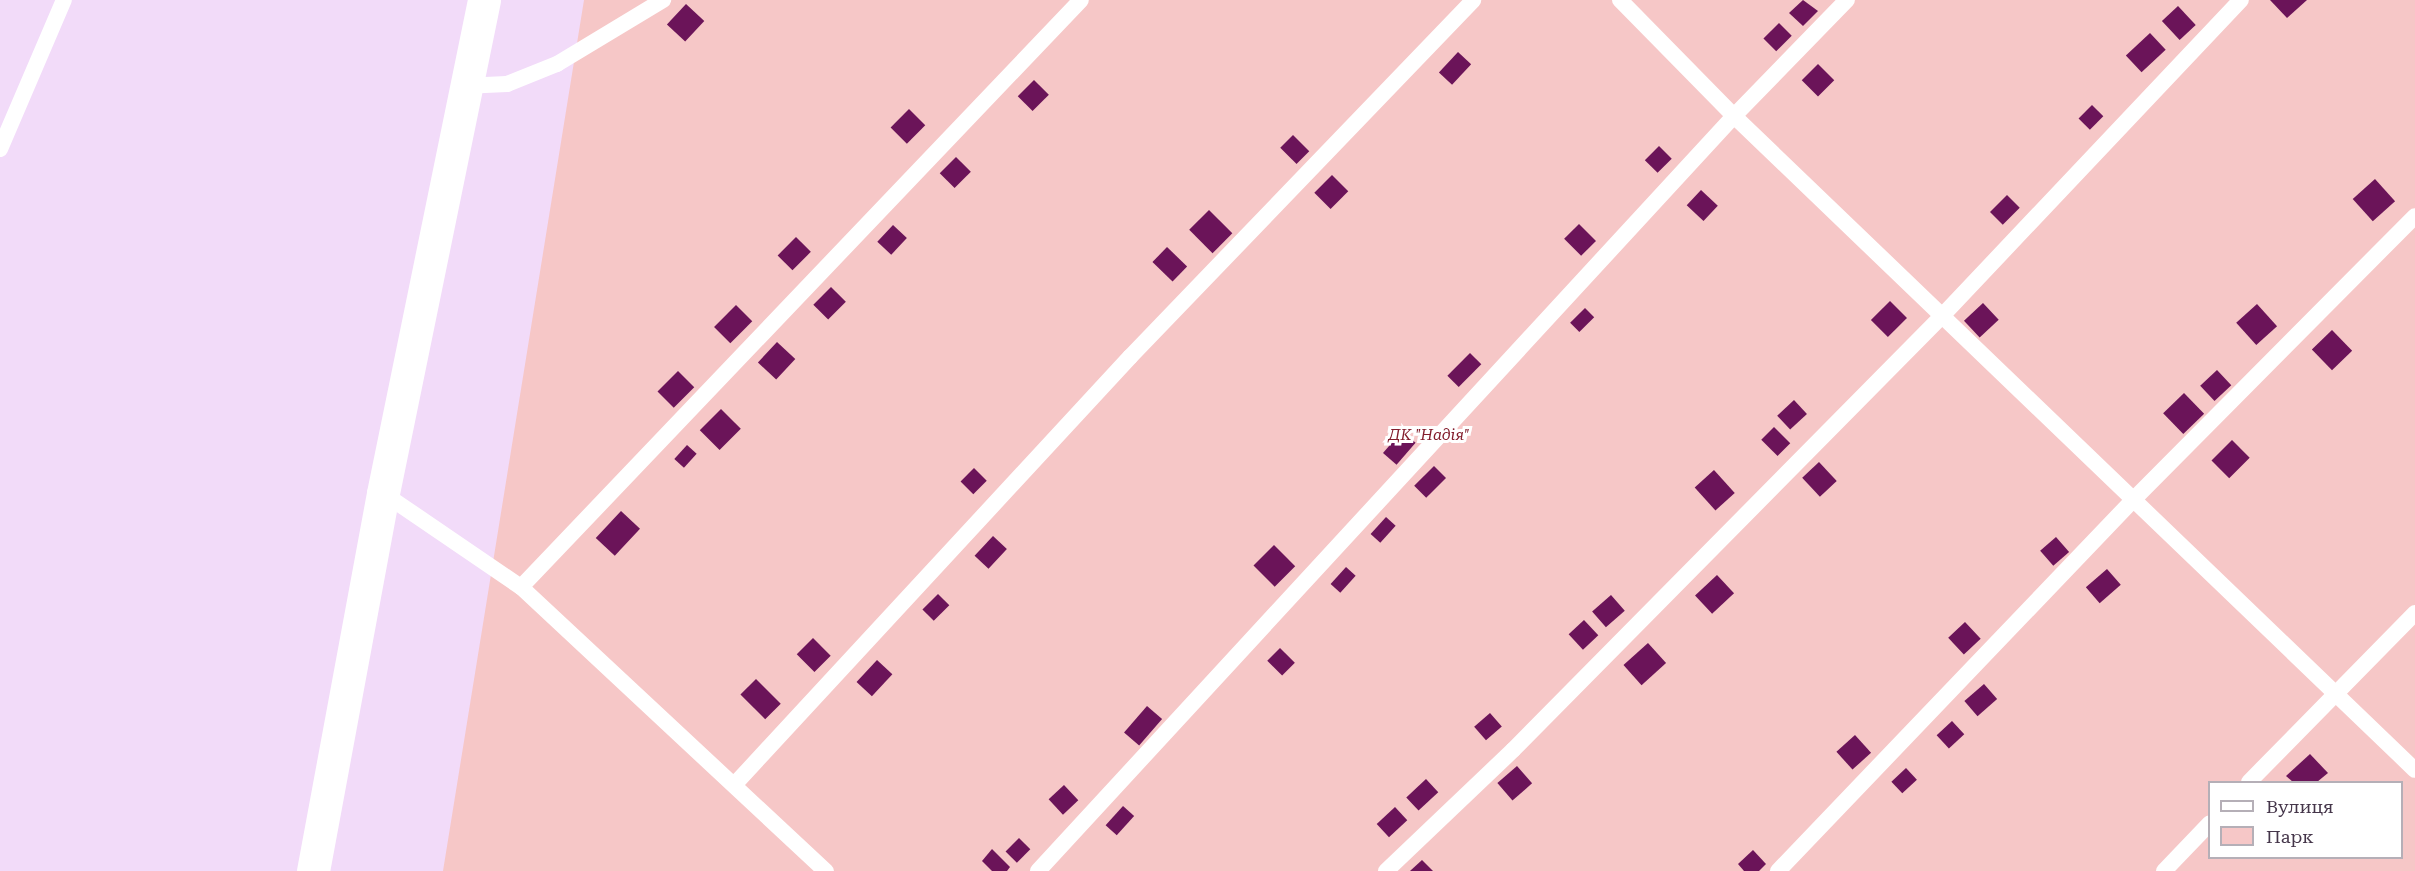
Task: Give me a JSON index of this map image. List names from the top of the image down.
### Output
{
  "parks": ["ДК \"Надія\""],
  "legend": ["Вулиця", "Парк"]
}
